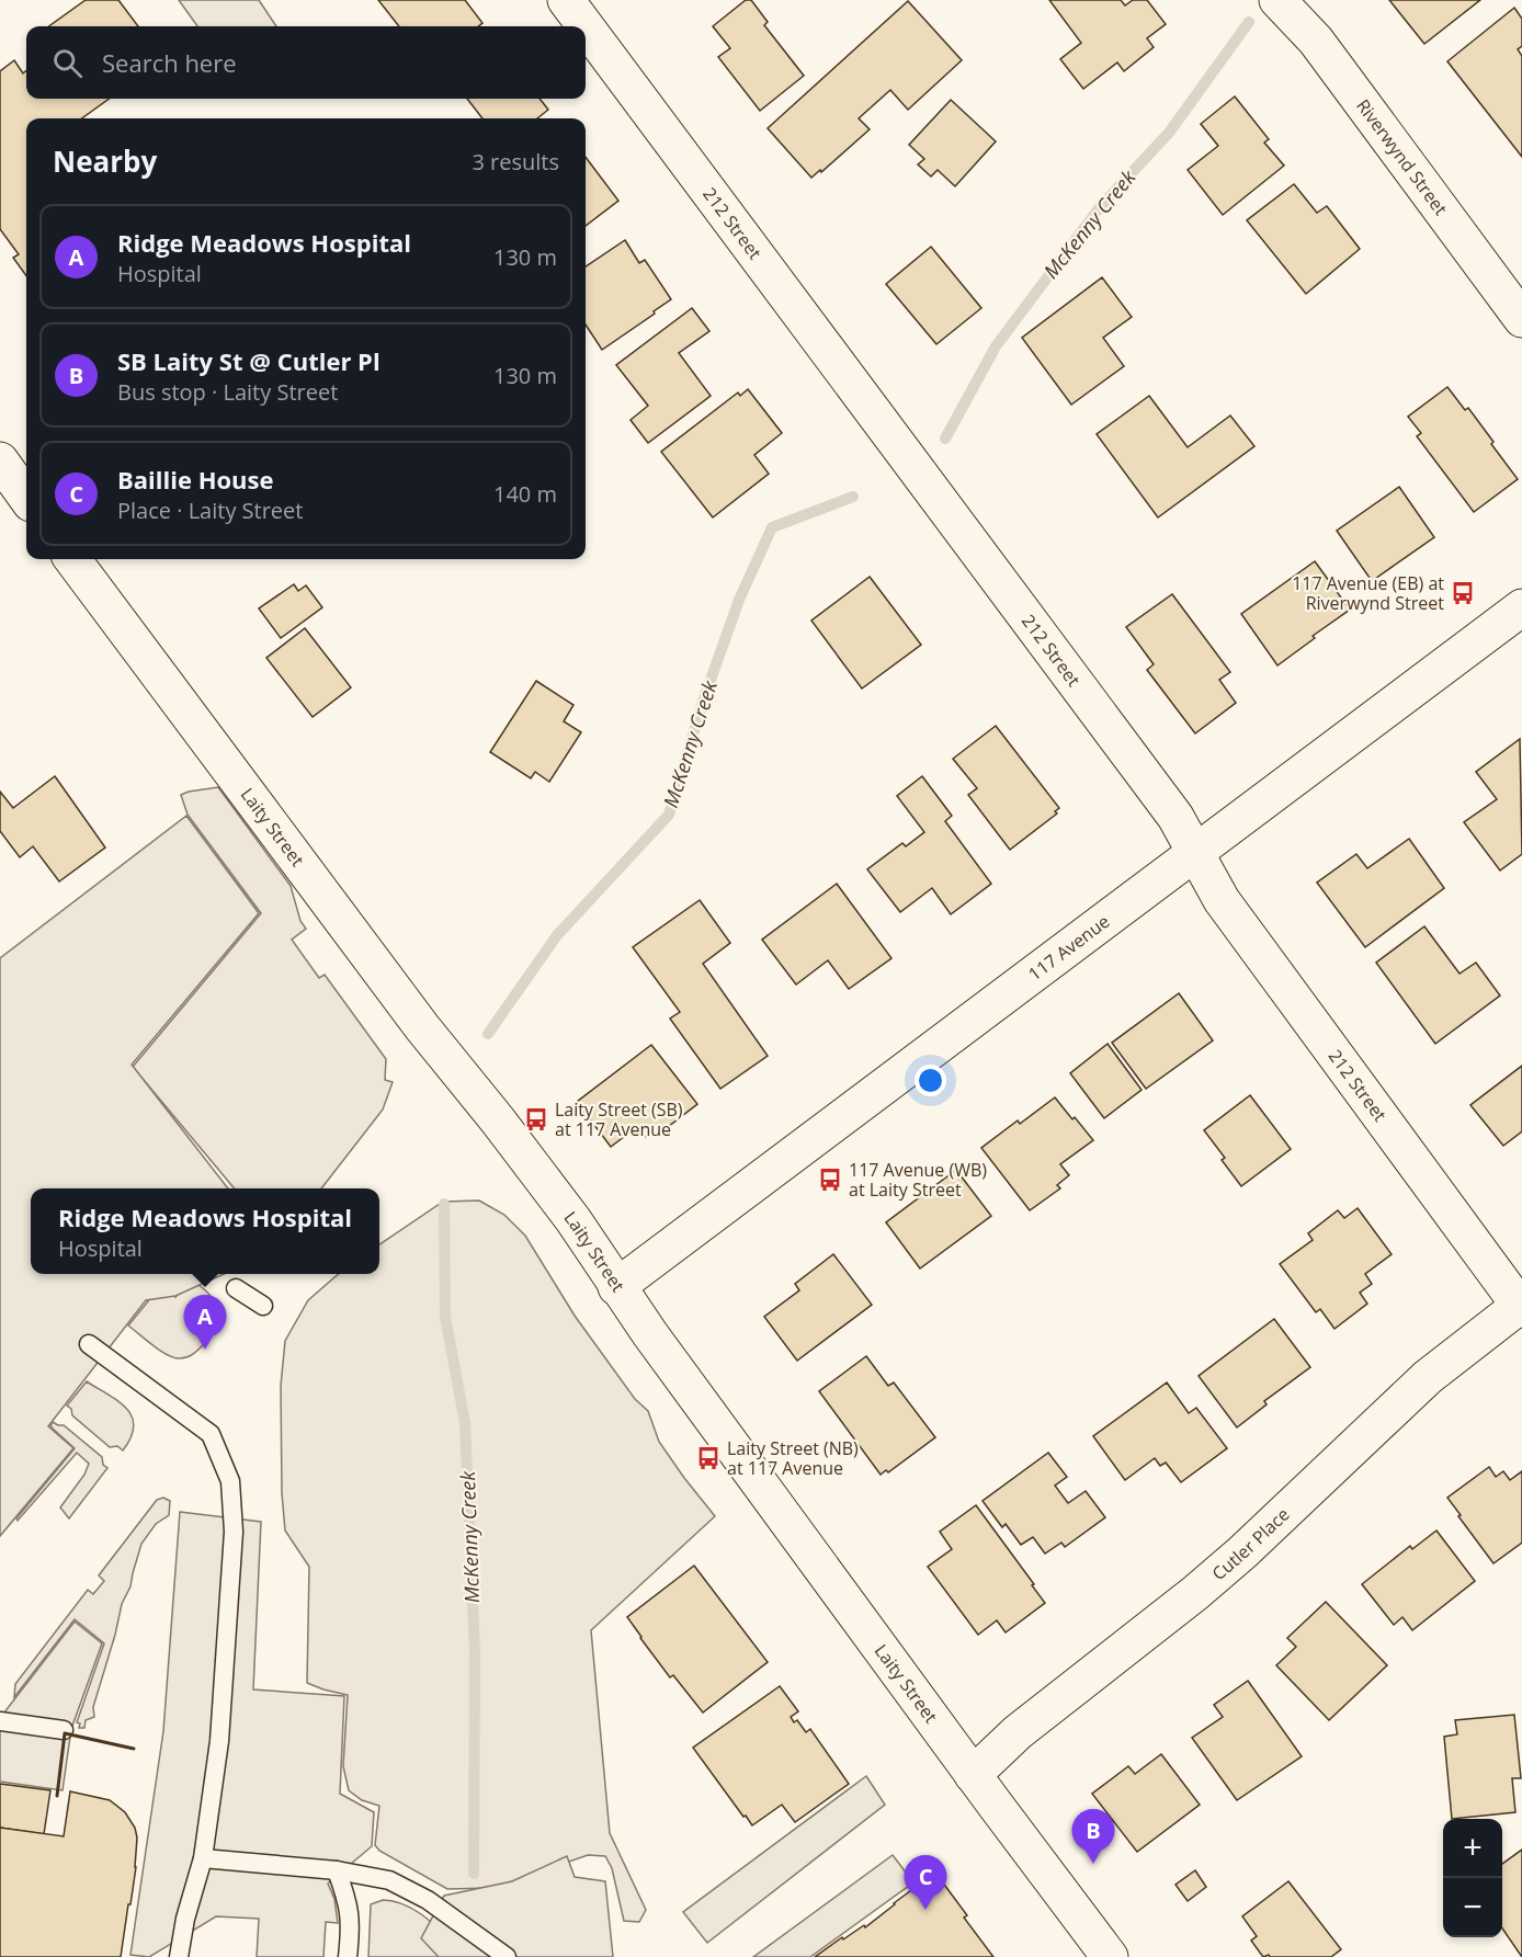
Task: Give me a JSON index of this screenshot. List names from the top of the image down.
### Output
{
  "streets": {
    "street": [
      "Riverwynd Street",
      "212 Street",
      "Laity Street",
      "117 Avenue",
      "Cutler Place"
    ]
  },
  "crossings": [
    ["212 Street", "117 Avenue"],
    ["212 Street", "Cutler Place"],
    ["Laity Street", "117 Avenue"],
    ["Laity Street", "Cutler Place"]
  ],
  "water": ["McKenny Creek"],
  "places": {
    "bus stop": [
      "117 Avenue (EB) at Riverwynd Street",
      "Laity Street (SB) at 117 Avenue",
      "117 Avenue (WB) at Laity Street",
      "Laity Street (NB) at 117 Avenue"
    ]
  },
  "page": {
    "search": "Search here",
    "heading": ["Nearby", "3 results"],
    "list": [
      {
        "mark": "A",
        "name": "Ridge Meadows Hospital",
        "note": "Hospital",
        "value": "130 m"
      },
      {
        "mark": "B",
        "name": "SB Laity St @ Cutler Pl",
        "note": "Bus stop · Laity Street",
        "value": "130 m"
      },
      {
        "mark": "C",
        "name": "Baillie House",
        "note": "Place · Laity Street",
        "value": "140 m"
      }
    ],
    "popup": ["Ridge Meadows Hospital", "Hospital"],
    "pins": ["A", "B", "C"],
    "map_buttons": ["+", "−"]
  }
}
